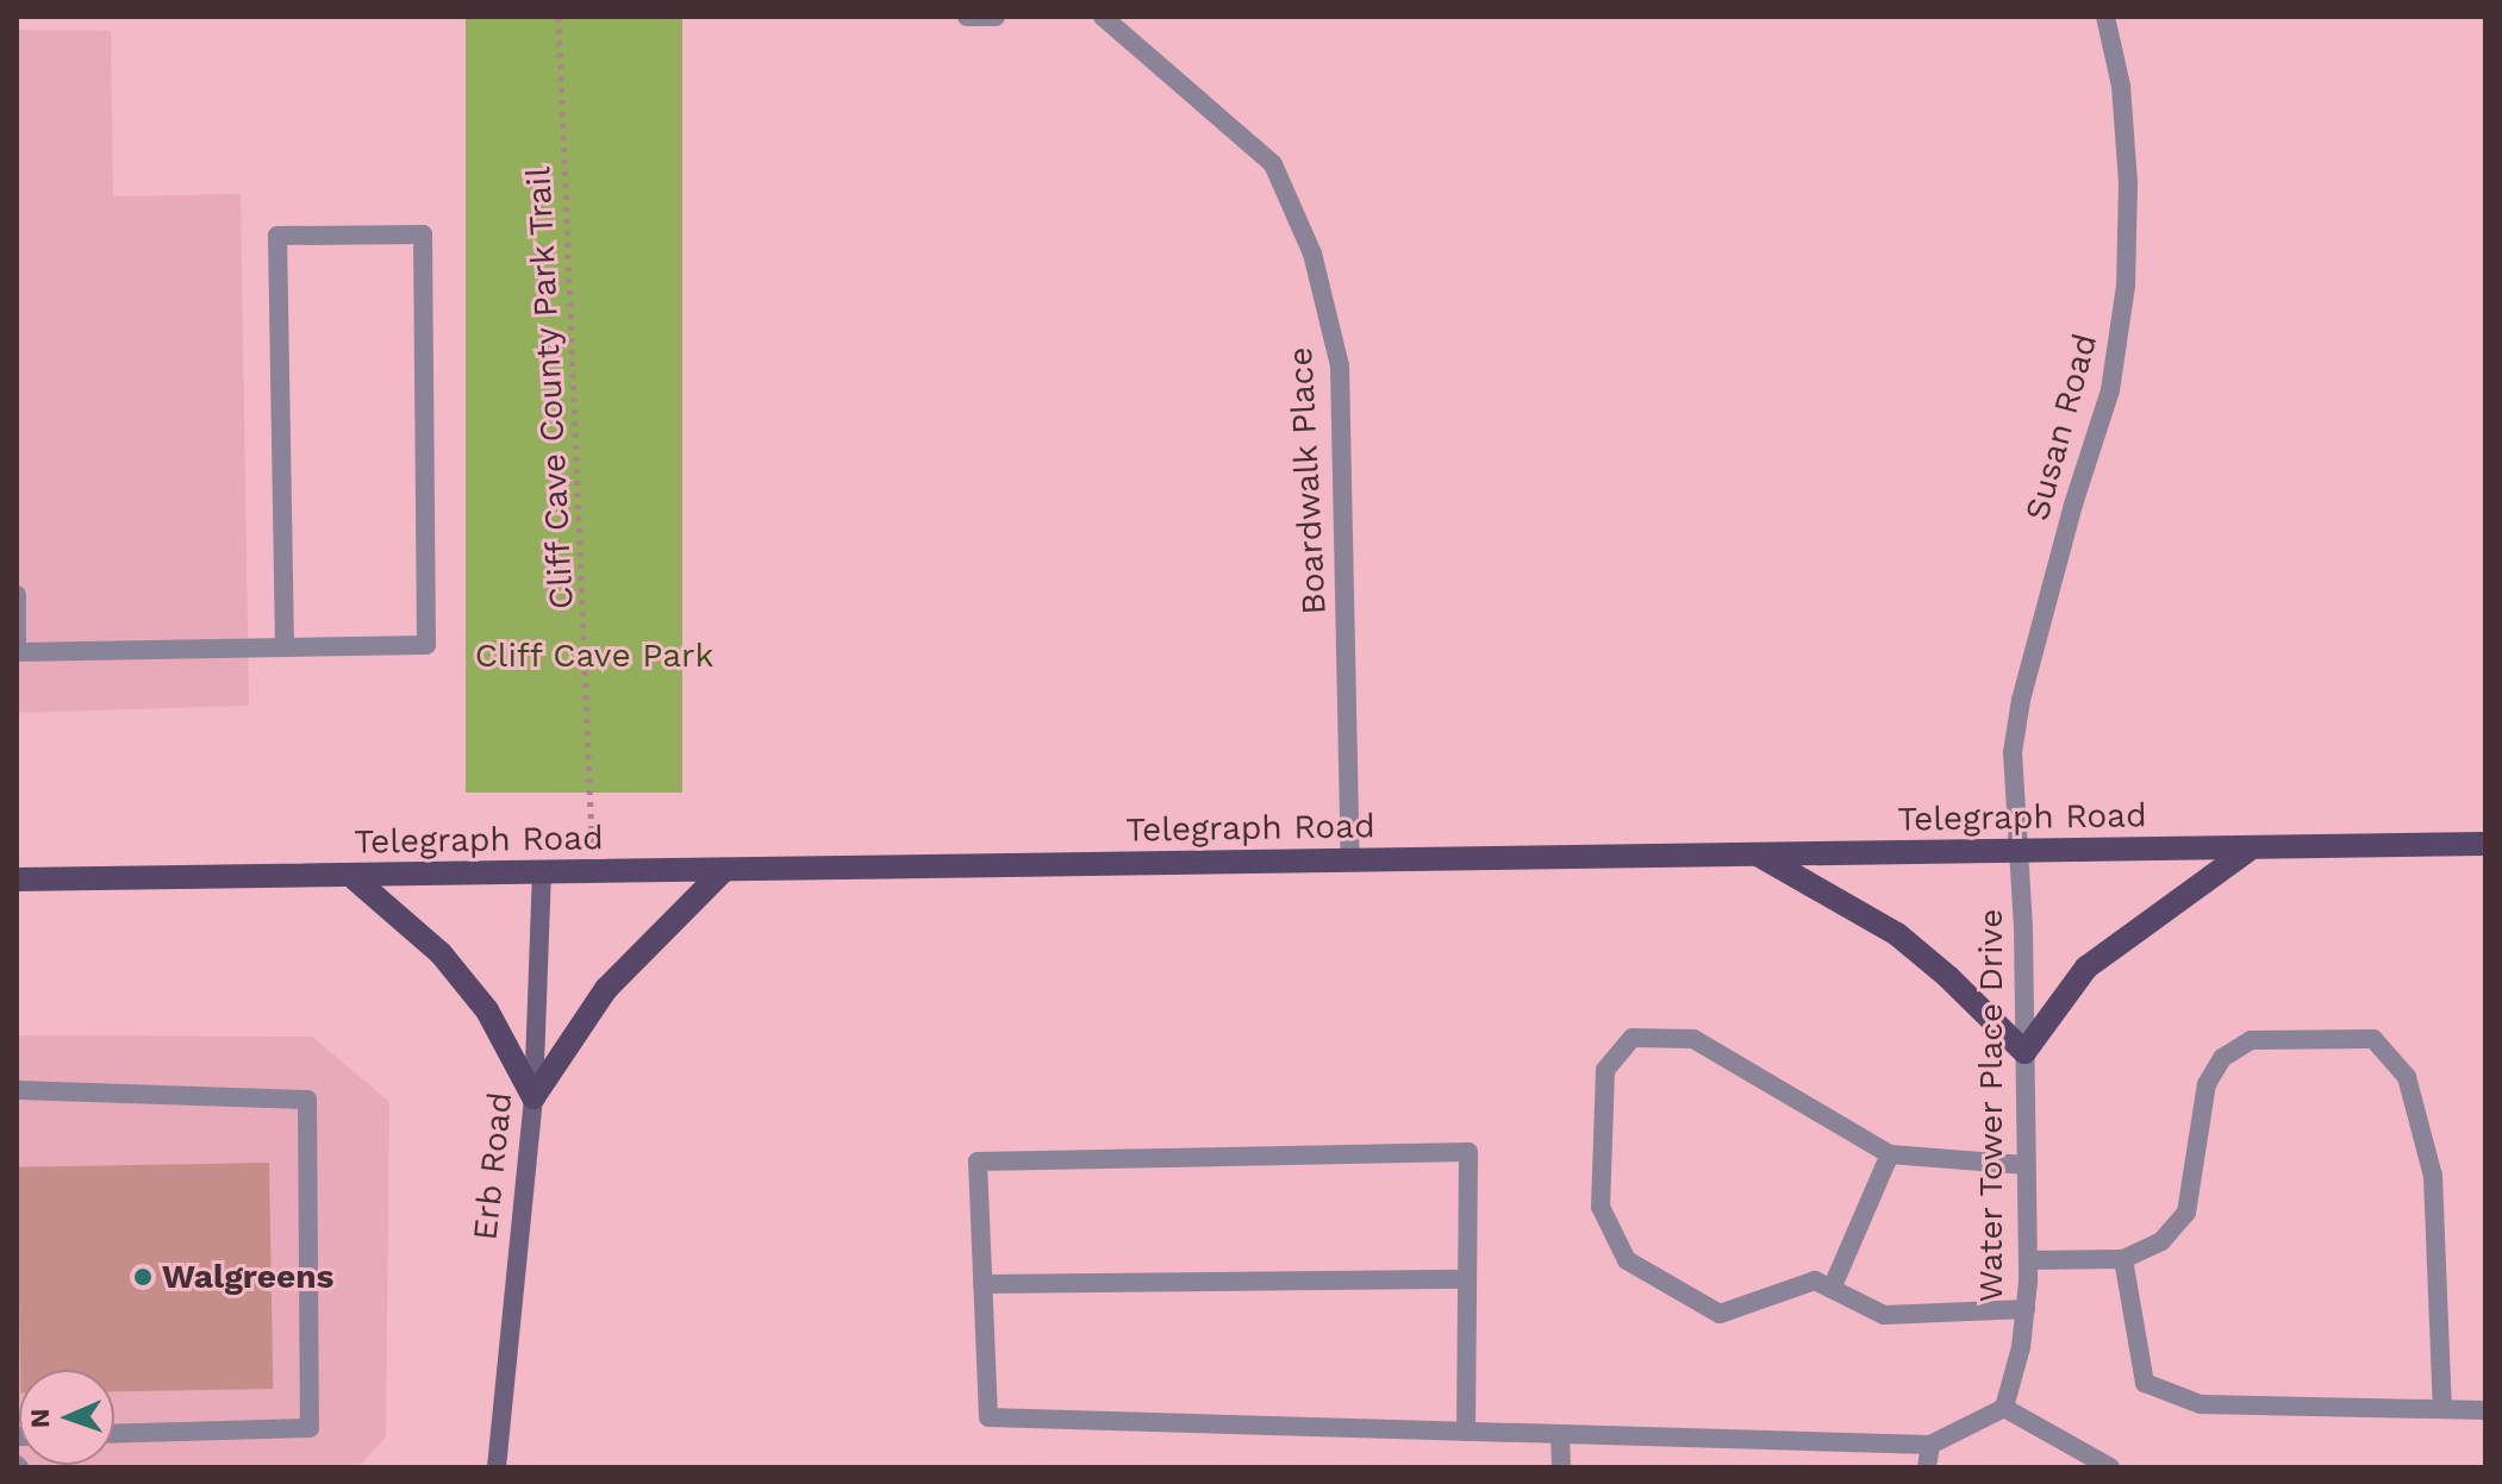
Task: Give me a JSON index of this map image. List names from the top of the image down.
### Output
{
  "streets": {
    "main road": ["Telegraph Road"],
    "street": [
      "Susan Road",
      "Boardwalk Place",
      "Water Tower Place Drive",
      "Erb Road"
    ],
    "path": ["Cliff Cave County Park Trail"]
  },
  "crossings": [
    ["Cliff Cave County Park Trail", "Telegraph Road"],
    ["Susan Road", "Telegraph Road"],
    ["Susan Road", "Water Tower Place Drive"],
    ["Boardwalk Place", "Telegraph Road"],
    ["Telegraph Road", "Water Tower Place Drive"],
    ["Telegraph Road", "Erb Road"]
  ],
  "parks": ["Cliff Cave Park"],
  "places": ["Walgreens"],
  "north": "left"
}
